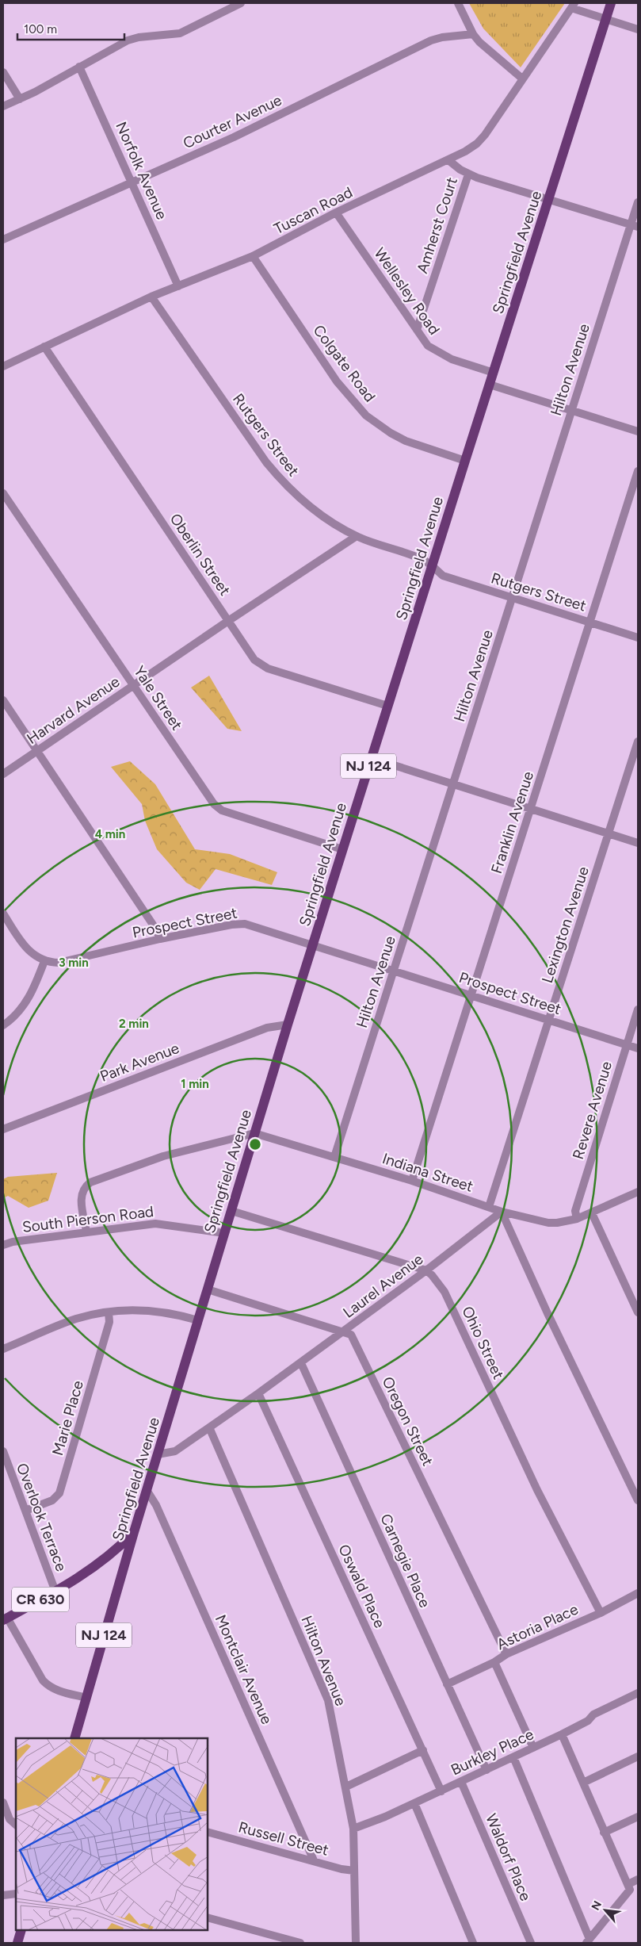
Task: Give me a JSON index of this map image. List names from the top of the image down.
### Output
{
  "streets": {
    "main road": ["Springfield Avenue", "NJ 124", "CR 630"],
    "street": [
      "Courter Avenue",
      "Norfolk Avenue",
      "Tuscan Road",
      "Amherst Court",
      "Wellesley Road",
      "Colgate Road",
      "Hilton Avenue",
      "Rutgers Street",
      "Oberlin Street",
      "Yale Street",
      "Harvard Avenue",
      "Franklin Avenue",
      "Prospect Street",
      "Lexington Avenue",
      "Park Avenue",
      "Revere Avenue",
      "Indiana Street",
      "South Pierson Road",
      "Laurel Avenue",
      "Ohio Street",
      "Marie Place",
      "Oregon Street",
      "Overlook Terrace",
      "Carnegie Place",
      "Oswald Place",
      "Astoria Place",
      "Montclair Avenue",
      "Burkley Place",
      "Russell Street",
      "Waldorf Place"
    ]
  },
  "crossings": [
    ["Courter Avenue", "Norfolk Avenue"],
    ["Norfolk Avenue", "Tuscan Road"],
    ["Tuscan Road", "Wellesley Road"],
    ["Tuscan Road", "Colgate Road"],
    ["Tuscan Road", "Rutgers Street"],
    ["Tuscan Road", "Oberlin Street"],
    ["Amherst Court", "Wellesley Road"],
    ["Springfield Avenue", "Wellesley Road"],
    ["Springfield Avenue", "Colgate Road"],
    ["Springfield Avenue", "Rutgers Street"],
    ["Springfield Avenue", "Oberlin Street"],
    ["Springfield Avenue", "Yale Street"],
    ["Springfield Avenue", "Prospect Street"],
    ["Springfield Avenue", "Park Avenue"],
    ["Springfield Avenue", "Indiana Street"],
    ["Springfield Avenue", "South Pierson Road"],
    ["Springfield Avenue", "Laurel Avenue"],
    ["Springfield Avenue", "CR 630"],
    ["Springfield Avenue", "Montclair Avenue"],
    ["Hilton Avenue", "Rutgers Street"],
    ["Hilton Avenue", "Prospect Street"],
    ["Hilton Avenue", "Indiana Street"],
    ["Hilton Avenue", "Laurel Avenue"],
    ["Hilton Avenue", "Burkley Place"],
    ["Hilton Avenue", "Russell Street"],
    ["Rutgers Street", "Harvard Avenue"],
    ["Rutgers Street", "Franklin Avenue"],
    ["Oberlin Street", "Harvard Avenue"],
    ["Yale Street", "Harvard Avenue"],
    ["Franklin Avenue", "Prospect Street"],
    ["Franklin Avenue", "Indiana Street"],
    ["Prospect Street", "Lexington Avenue"],
    ["Prospect Street", "Revere Avenue"],
    ["Lexington Avenue", "Indiana Street"],
    ["Indiana Street", "Laurel Avenue"],
    ["Laurel Avenue", "Ohio Street"],
    ["Laurel Avenue", "Oregon Street"],
    ["Laurel Avenue", "Carnegie Place"],
    ["Laurel Avenue", "Oswald Place"],
    ["Ohio Street", "Astoria Place"],
    ["Marie Place", "Overlook Terrace"],
    ["Oregon Street", "Astoria Place"],
    ["Overlook Terrace", "CR 630"],
    ["Carnegie Place", "Astoria Place"],
    ["Carnegie Place", "Burkley Place"],
    ["Oswald Place", "Burkley Place"],
    ["Montclair Avenue", "Russell Street"],
    ["Burkley Place", "Waldorf Place"]
  ],
  "scale_bar": "100 m",
  "north": "top left",
  "rings": [
    "4 min",
    "3 min",
    "2 min",
    "1 min"
  ]
}
